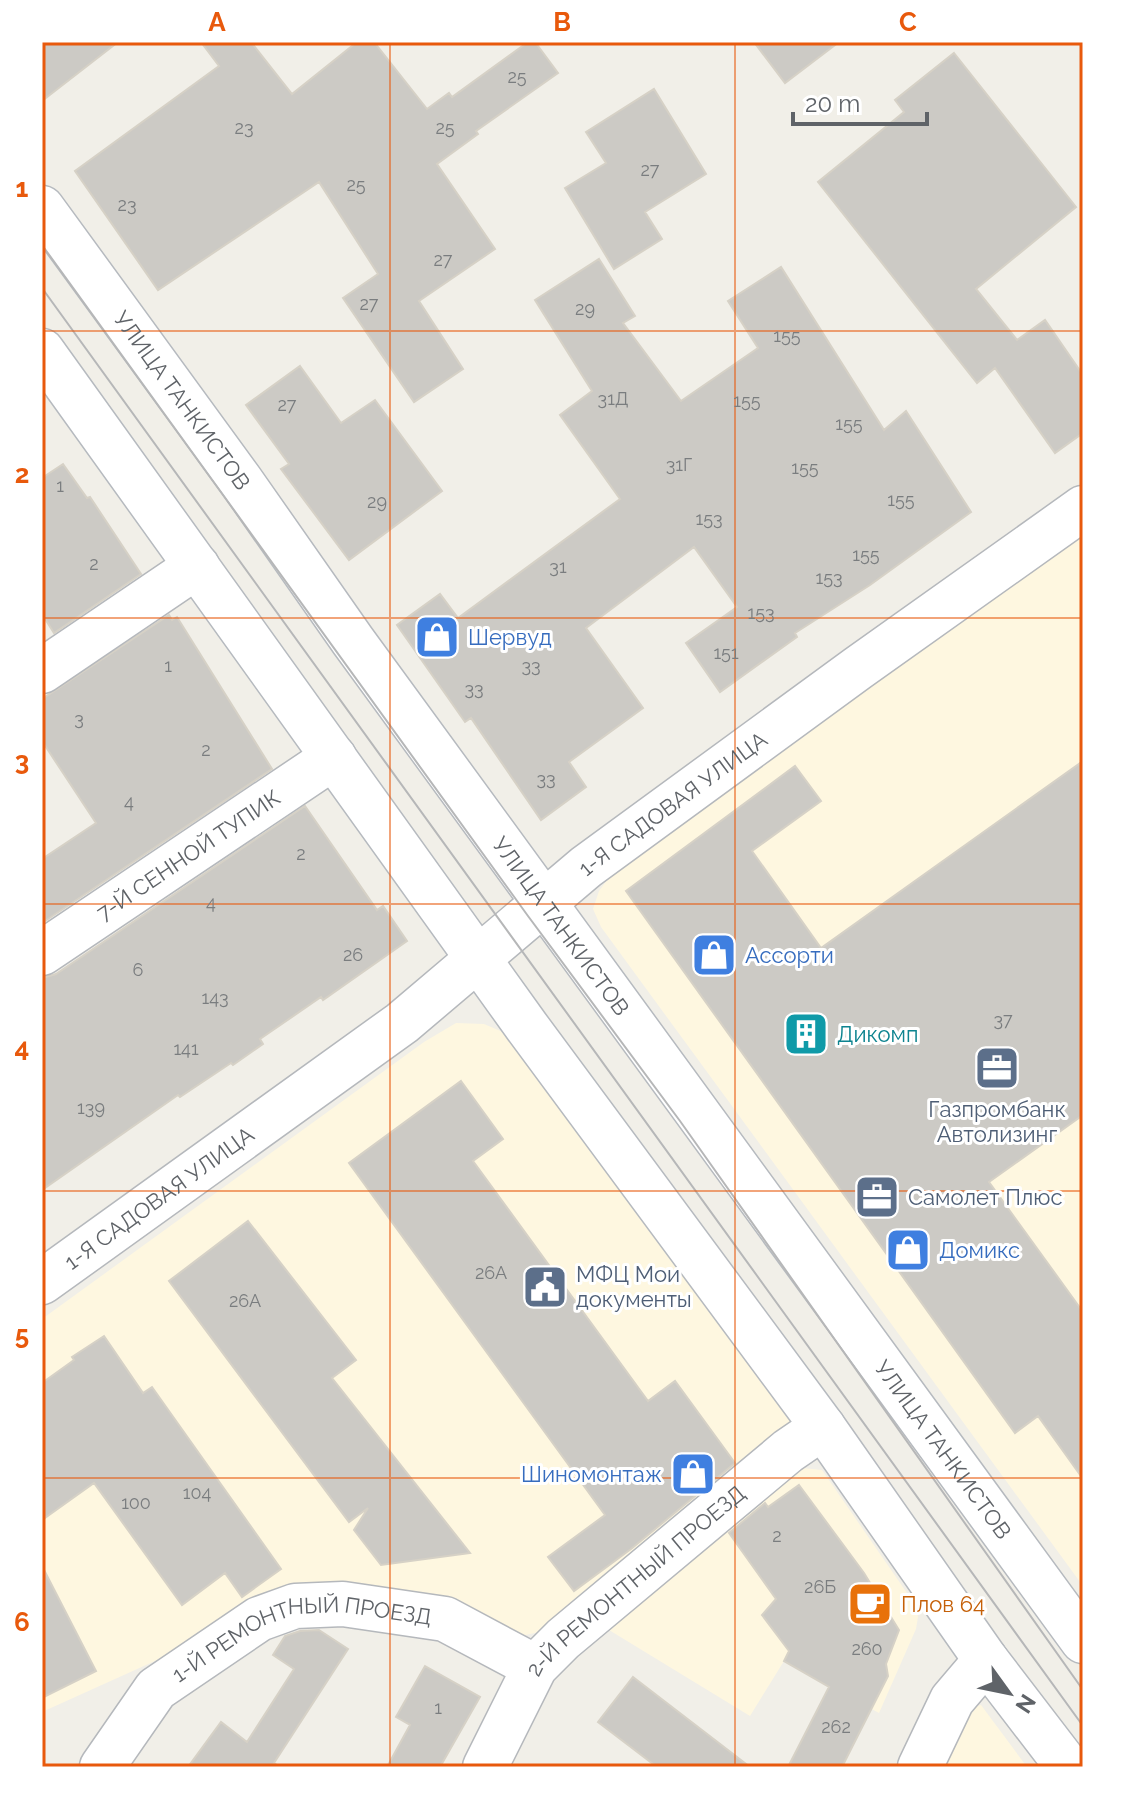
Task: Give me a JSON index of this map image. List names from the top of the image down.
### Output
{
  "streets": {
    "main road": [
      "УЛИЦА ТАНКИСТОВ",
      "1-Я САДОВАЯ УЛИЦА",
      "7-Й СЕННОЙ ТУПИК",
      "2-Й РЕМОНТНЫЙ ПРОЕЗД",
      "1-Й РЕМОНТНЫЙ ПРОЕЗД"
    ]
  },
  "crossings": [
    ["УЛИЦА ТАНКИСТОВ", "1-Я САДОВАЯ УЛИЦА"],
    ["2-Й РЕМОНТНЫЙ ПРОЕЗД", "1-Й РЕМОНТНЫЙ ПРОЕЗД"]
  ],
  "places": {
    "shop": [
      "Шервуд",
      "Ассорти",
      "Домикс",
      "Шиномонтаж"
    ],
    "building": ["Дикомп"],
    "office": ["Газпромбанк Автолизинг", "Самолет Плюс"],
    "public building": ["МФЦ Мои документы"],
    "cafe": ["Плов 64"]
  },
  "house_numbers": [
    "25",
    "23",
    "25",
    "27",
    "25",
    "23",
    "27",
    "27",
    "29",
    "155",
    "31Д",
    "155",
    "27",
    "155",
    "31Г",
    "155",
    "1",
    "155",
    "29",
    "153",
    "155",
    "2",
    "31",
    "153",
    "153",
    "151",
    "1",
    "33",
    "33",
    "3",
    "2",
    "33",
    "4",
    "2",
    "4",
    "26",
    "6",
    "143",
    "37",
    "141",
    "139",
    "26А",
    "26А",
    "104",
    "100",
    "2",
    "26Б",
    "260",
    "1",
    "262"
  ],
  "scale_bar": "20 m",
  "north": "bottom right",
  "grid": {
    "columns": ["A", "B", "C"],
    "rows": [
      "1",
      "2",
      "3",
      "4",
      "5",
      "6"
    ]
  }
}
